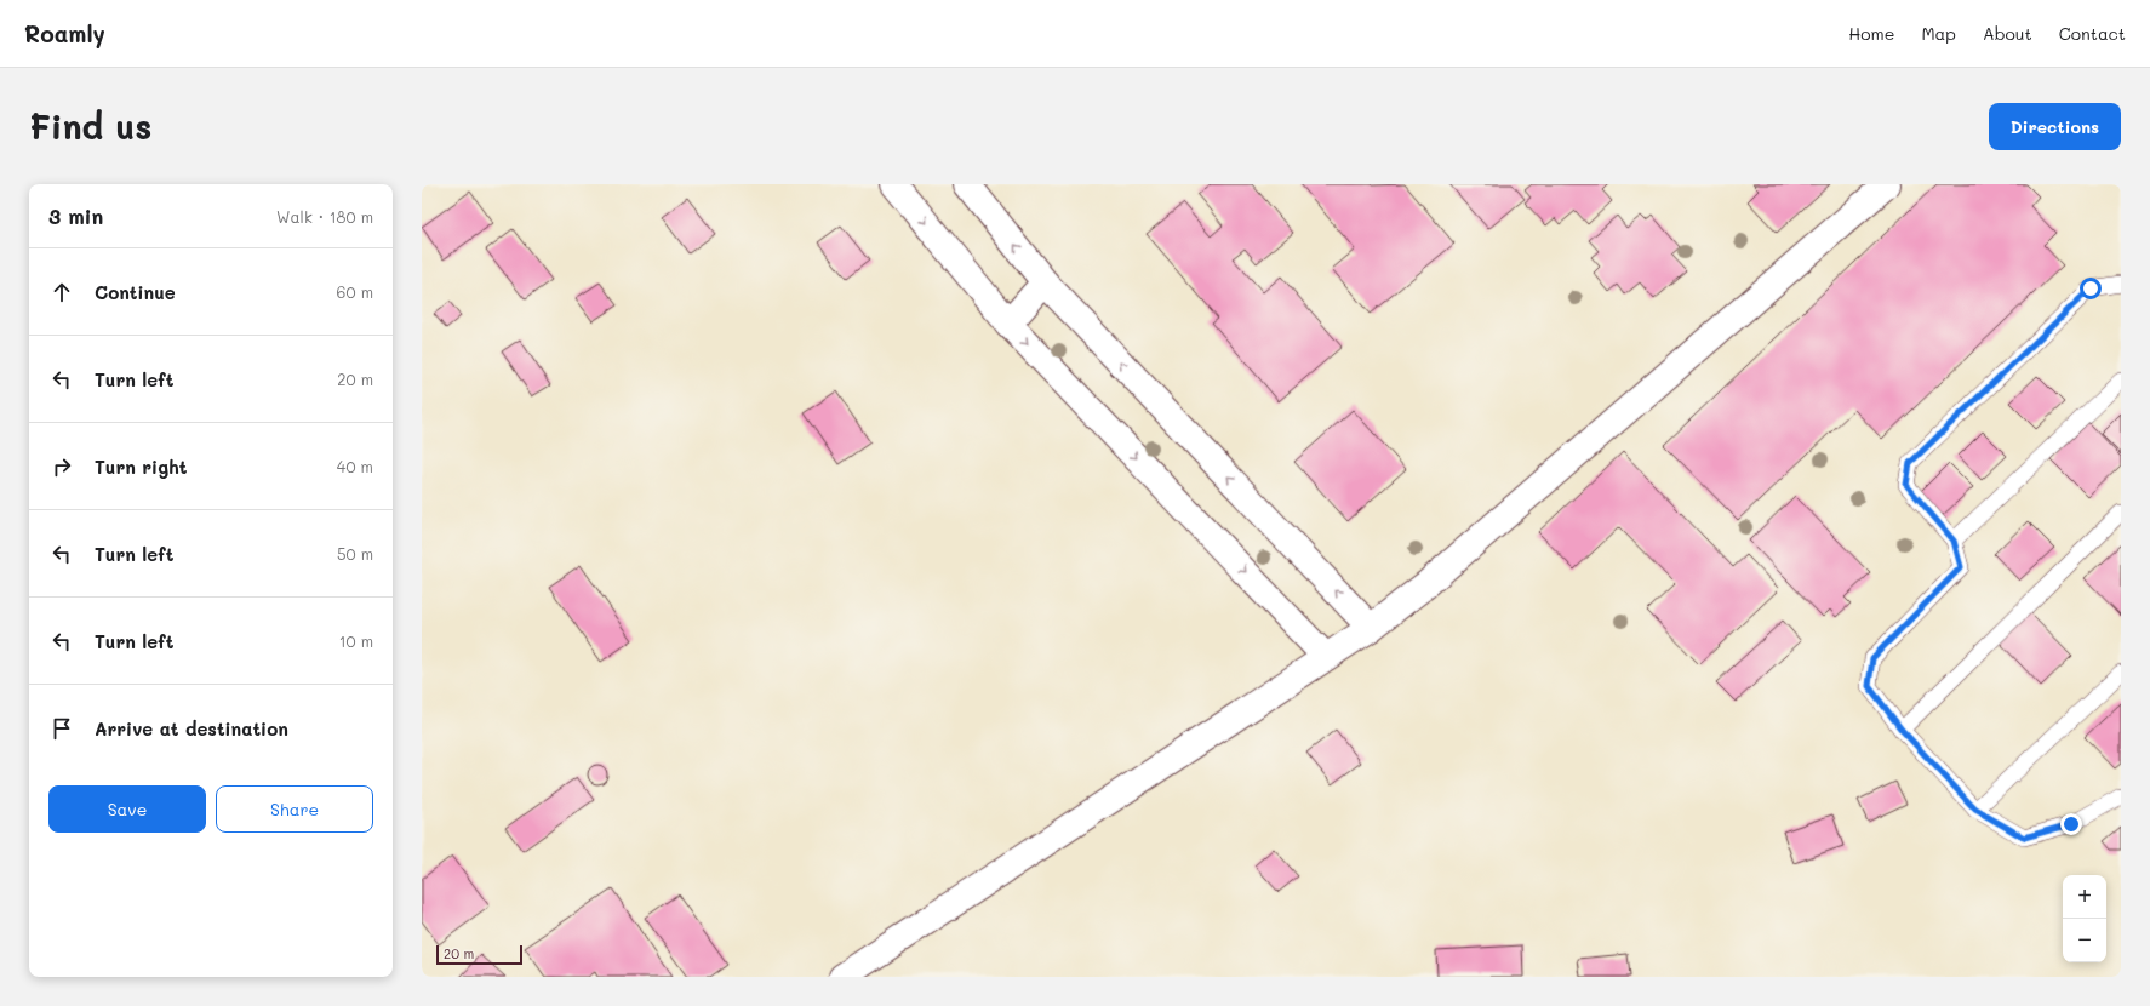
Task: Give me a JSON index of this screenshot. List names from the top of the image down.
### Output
{
  "scale_bar": "20 m",
  "page": {
    "header": "Roamly",
    "nav": [
      "Home",
      "Map",
      "About",
      "Contact"
    ],
    "buttons": [
      "Directions",
      ["Save", "Share"]
    ],
    "title": "Find us",
    "heading": ["3 min", "Walk · 180 m"],
    "list": [
      ["Continue", "60 m"],
      ["Turn left", "20 m"],
      ["Turn right", "40 m"],
      ["Turn left", "50 m"],
      ["Turn left", "10 m"],
      "Arrive at destination"
    ],
    "map_buttons": ["+", "−"],
    "scale": "20 m"
  }
}
